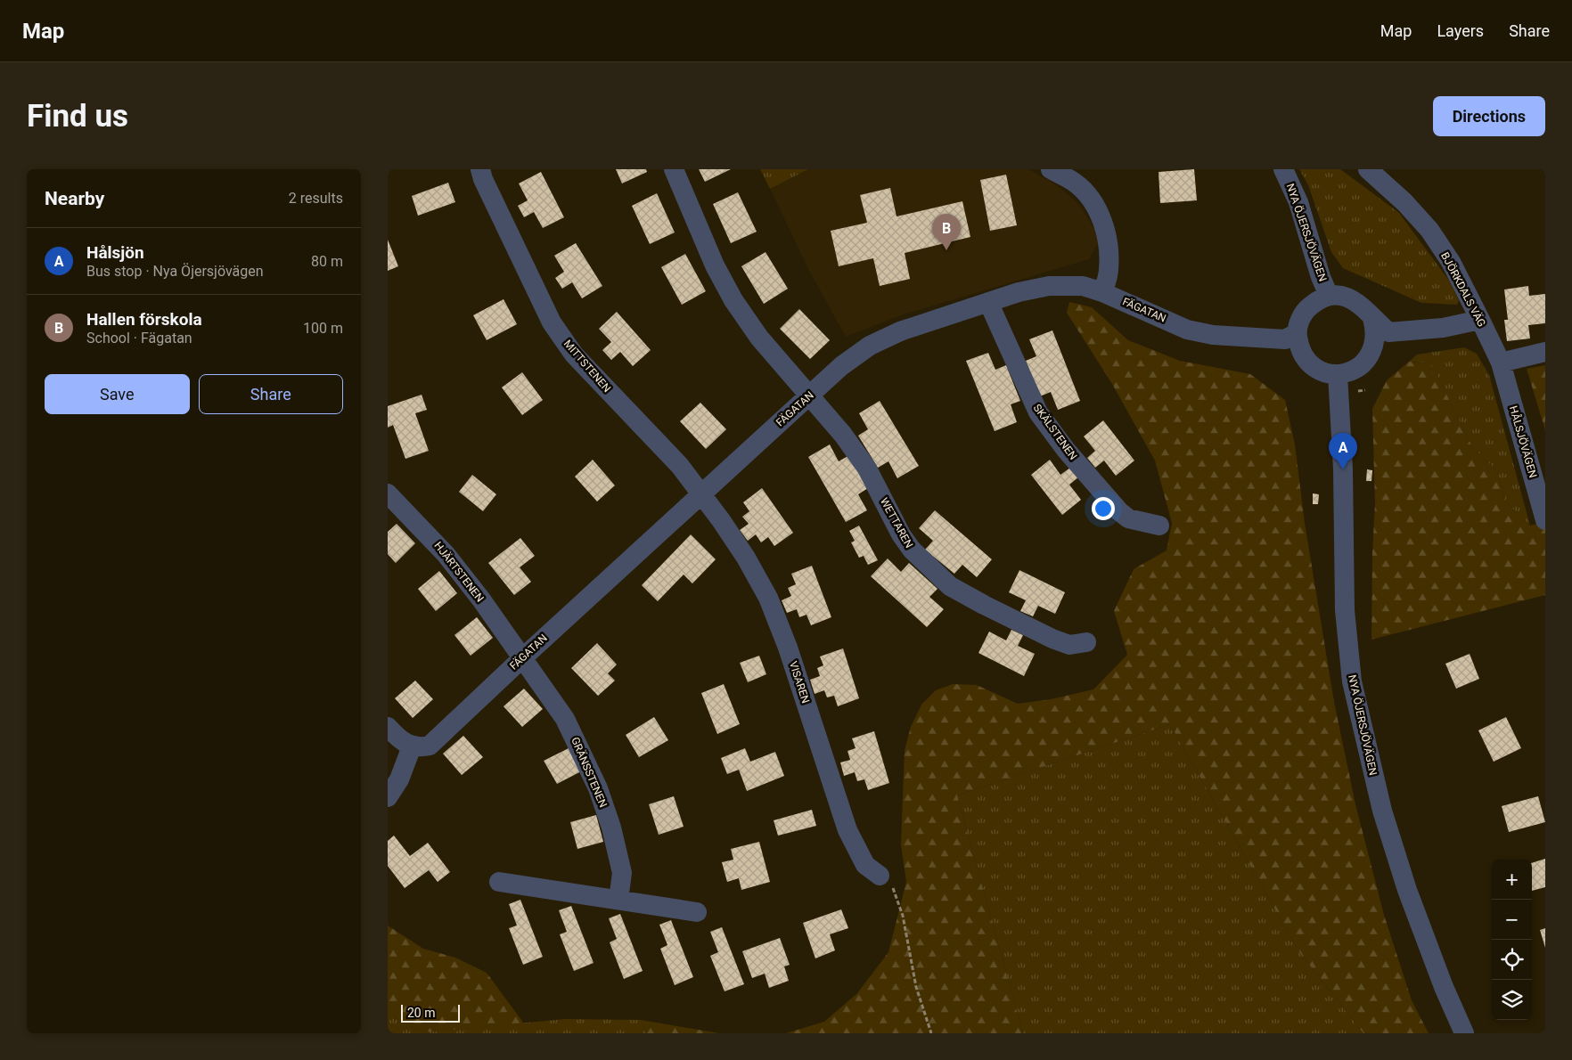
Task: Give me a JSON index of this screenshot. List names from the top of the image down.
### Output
{
  "streets": {
    "street": [
      "NYA ÖJERSJÖVÄGEN",
      "BJÖRKDALS VÄG",
      "FÄGATAN",
      "MITTSTENEN",
      "SKÄLSTENEN",
      "HÅLSJÖVÄGEN",
      "WETTAREN",
      "HJÄRTSTENEN",
      "VISAREN",
      "GRÄNSSTENEN"
    ]
  },
  "crossings": [
    ["NYA ÖJERSJÖVÄGEN", "BJÖRKDALS VÄG"],
    ["NYA ÖJERSJÖVÄGEN", "FÄGATAN"],
    ["BJÖRKDALS VÄG", "HÅLSJÖVÄGEN"],
    ["FÄGATAN", "MITTSTENEN"],
    ["FÄGATAN", "SKÄLSTENEN"],
    ["FÄGATAN", "WETTAREN"],
    ["FÄGATAN", "HJÄRTSTENEN"],
    ["FÄGATAN", "VISAREN"],
    ["FÄGATAN", "GRÄNSSTENEN"],
    ["MITTSTENEN", "VISAREN"],
    ["HJÄRTSTENEN", "GRÄNSSTENEN"]
  ],
  "scale_bar": "20 m",
  "page": {
    "header": "Map",
    "nav": ["Map", "Layers", "Share"],
    "buttons": [
      "Directions",
      ["Save", "Share"]
    ],
    "title": "Find us",
    "heading": ["Nearby", "2 results"],
    "pins": ["B", "A"],
    "list": [
      {
        "mark": "A",
        "name": "Hålsjön",
        "note": "Bus stop · Nya Öjersjövägen",
        "value": "80 m"
      },
      {
        "mark": "B",
        "name": "Hallen förskola",
        "note": "School · Fägatan",
        "value": "100 m"
      }
    ],
    "map_buttons": ["+", "−"],
    "scale": "20 m"
  }
}
